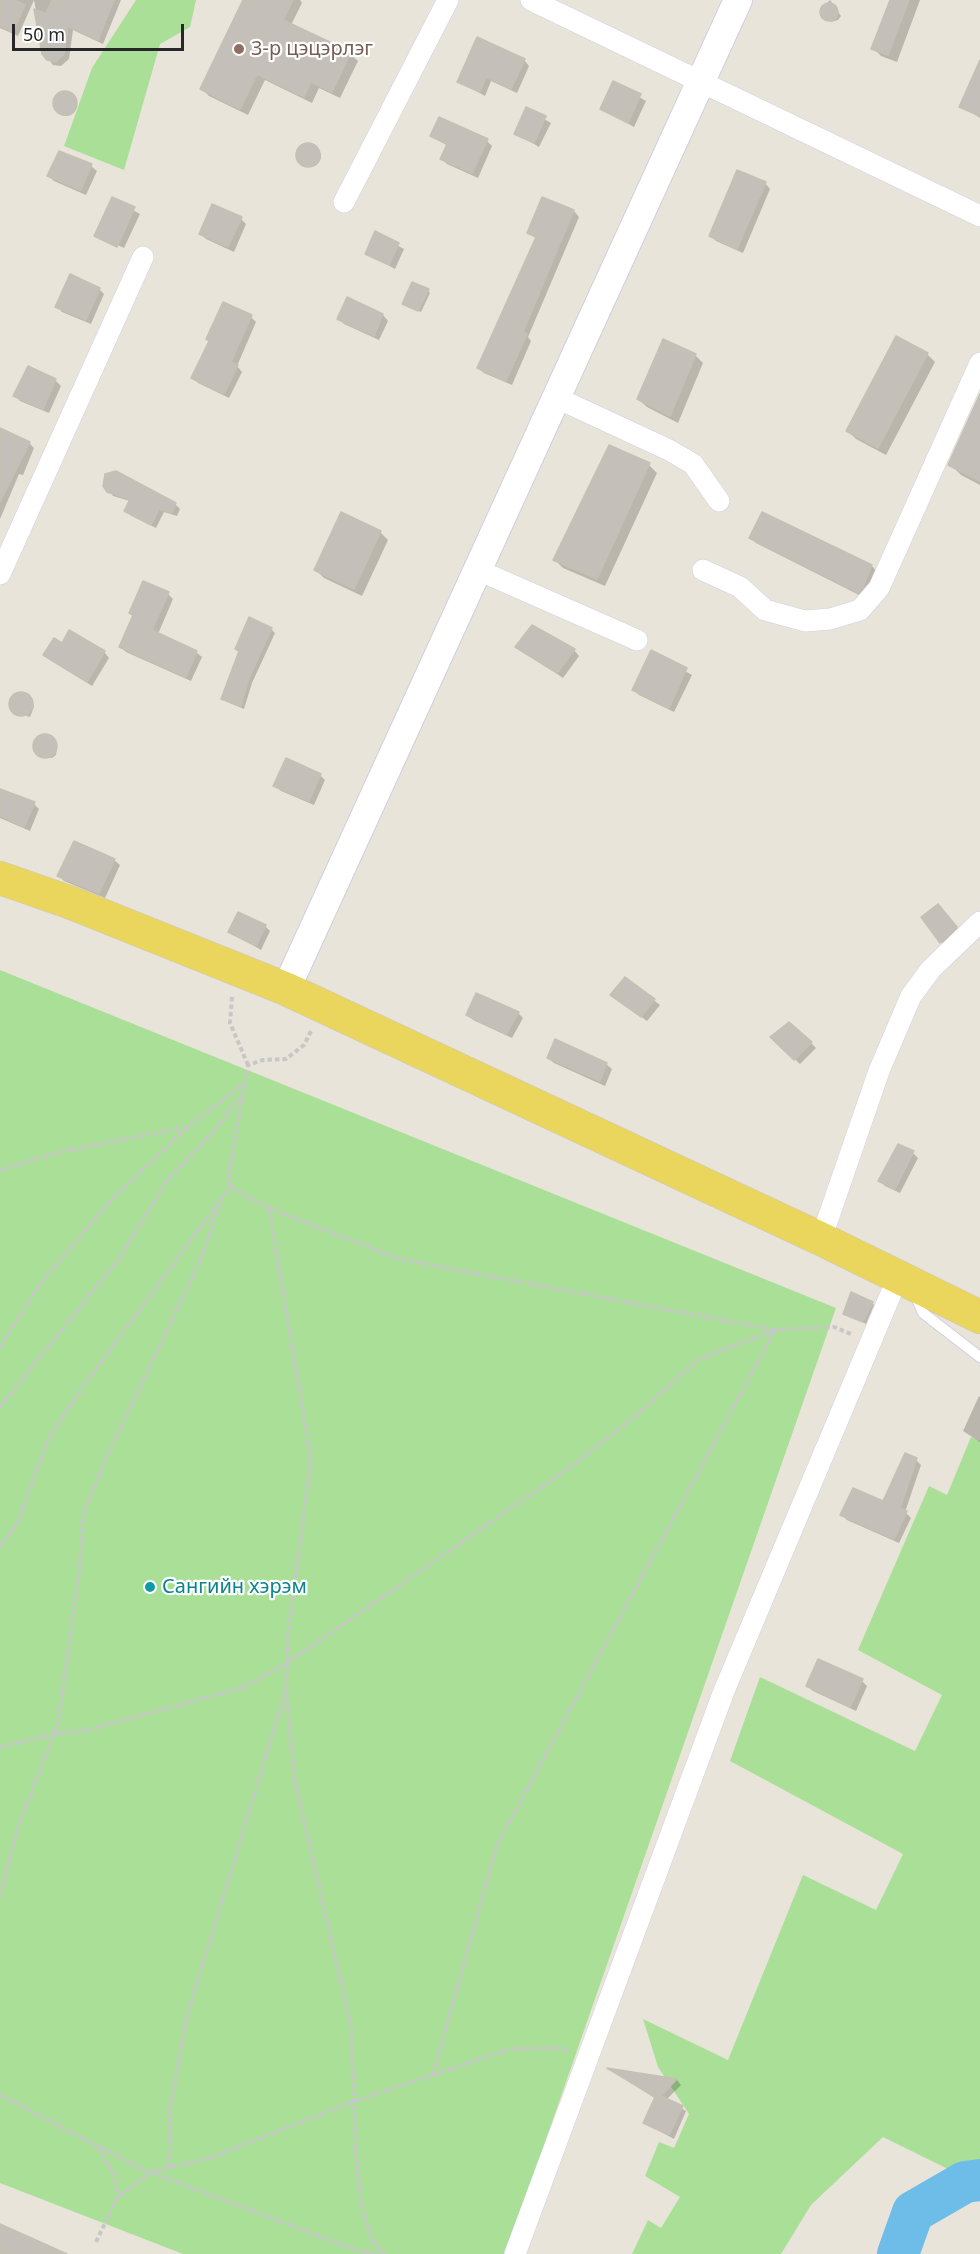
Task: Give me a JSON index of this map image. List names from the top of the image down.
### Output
{
  "places": ["3-р цэцэрлэг", "Сангийн хэрэм"],
  "scale_bar": "50 m"
}
